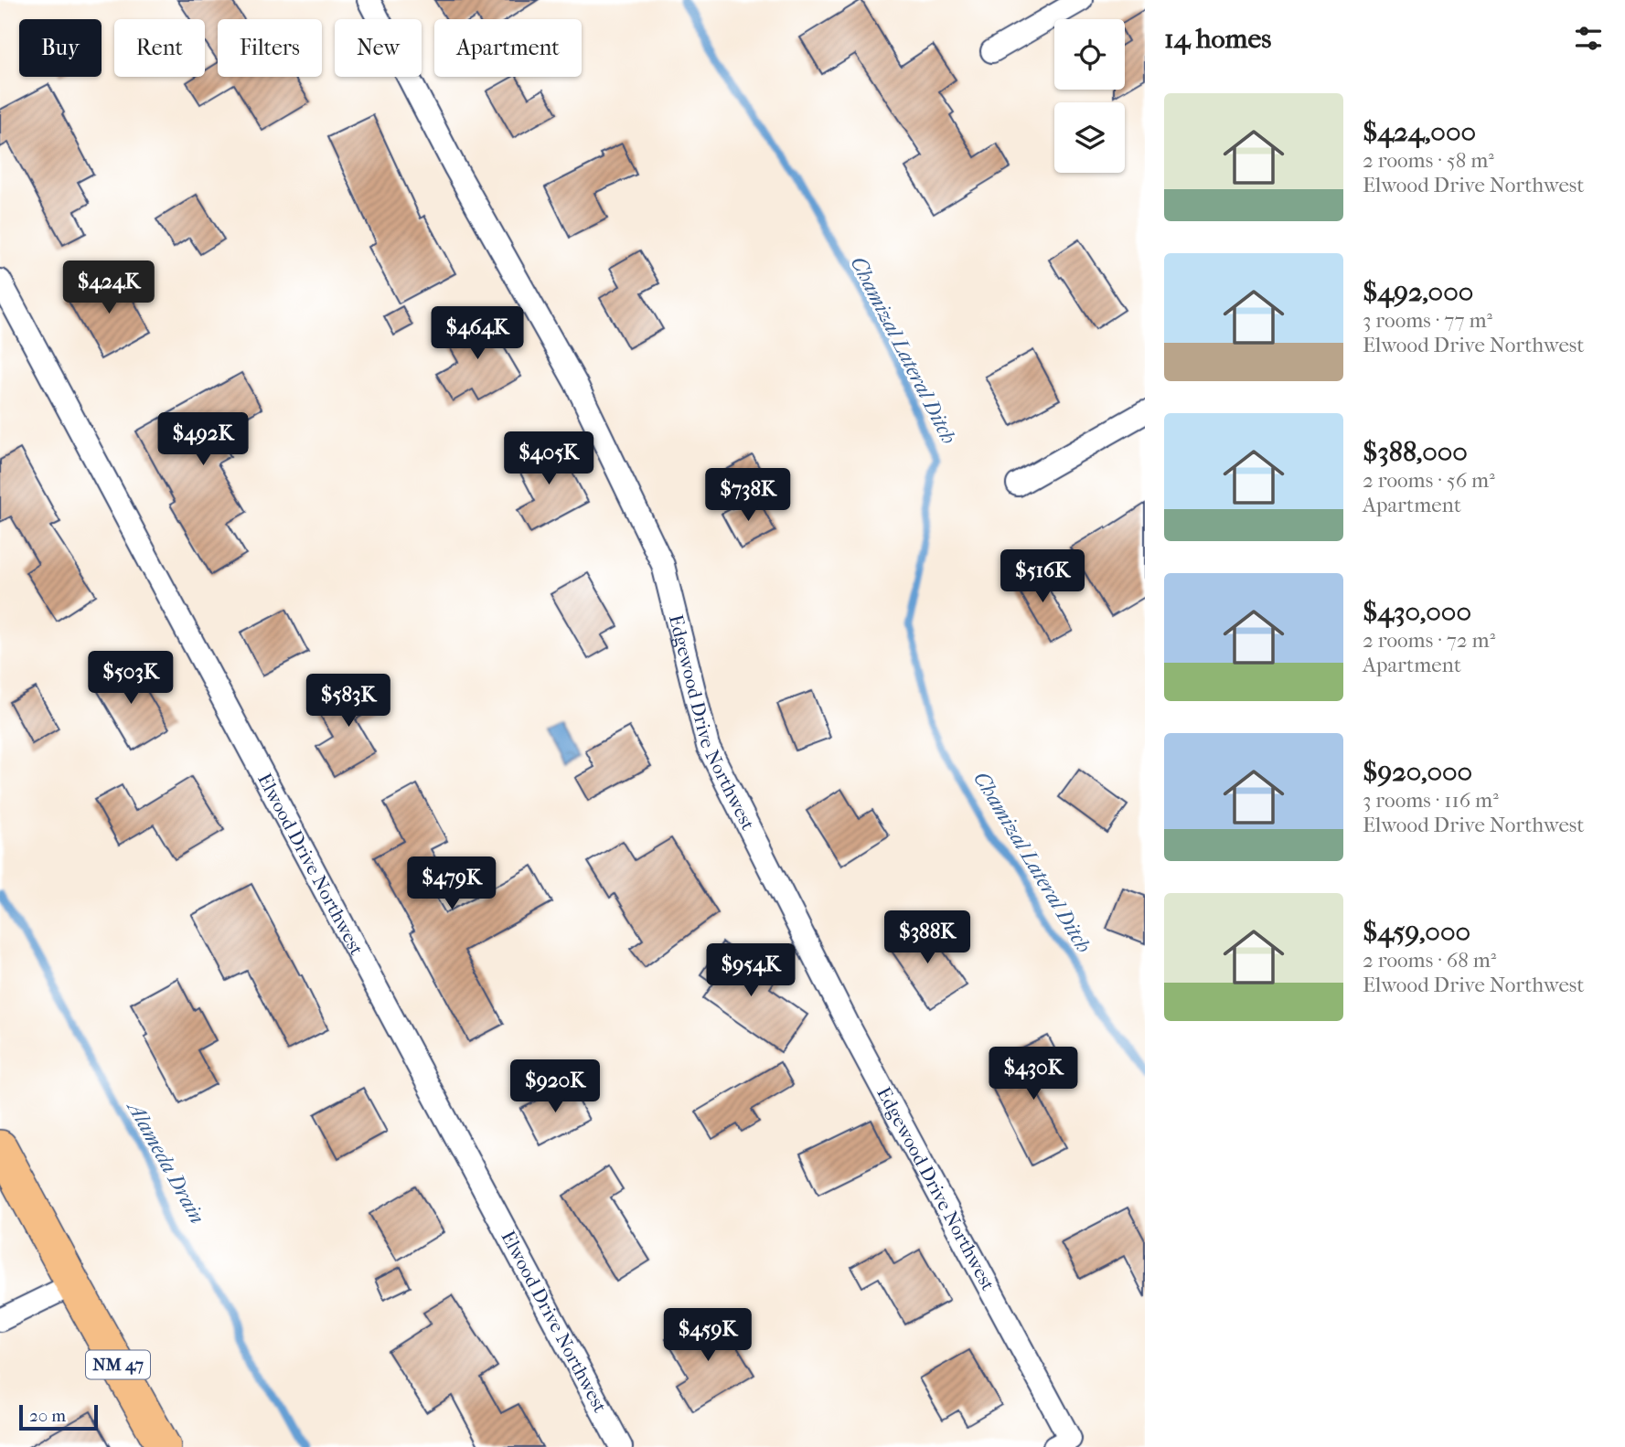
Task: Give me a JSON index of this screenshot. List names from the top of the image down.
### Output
{
  "streets": {
    "main road": ["NM 47"],
    "street": ["Edgewood Drive Northwest", "Elwood Drive Northwest"]
  },
  "water": ["Chamizal Lateral Ditch", "Alameda Drain"],
  "scale_bar": "20 m",
  "page": {
    "heading": "14 homes",
    "chip": [
      "Buy",
      "Rent",
      "Filters",
      "New",
      "Apartment"
    ],
    "list": [
      {
        "name": "$424,000",
        "note": "2 rooms · 58 m² · Elwood Drive Northwest"
      },
      {
        "name": "$492,000",
        "note": "3 rooms · 77 m² · Elwood Drive Northwest"
      },
      {
        "name": "$388,000",
        "note": "2 rooms · 56 m² · Apartment"
      },
      {
        "name": "$430,000",
        "note": "2 rooms · 72 m² · Apartment"
      },
      {
        "name": "$920,000",
        "note": "3 rooms · 116 m² · Elwood Drive Northwest"
      },
      {
        "name": "$459,000",
        "note": "2 rooms · 68 m² · Elwood Drive Northwest"
      }
    ],
    "price": [
      "$424K",
      "$464K",
      "$492K",
      "$405K",
      "$738K",
      "$516K",
      "$503K",
      "$583K",
      "$479K",
      "$388K",
      "$954K",
      "$430K",
      "$920K",
      "$459K"
    ],
    "scale": "20 m"
  }
}
